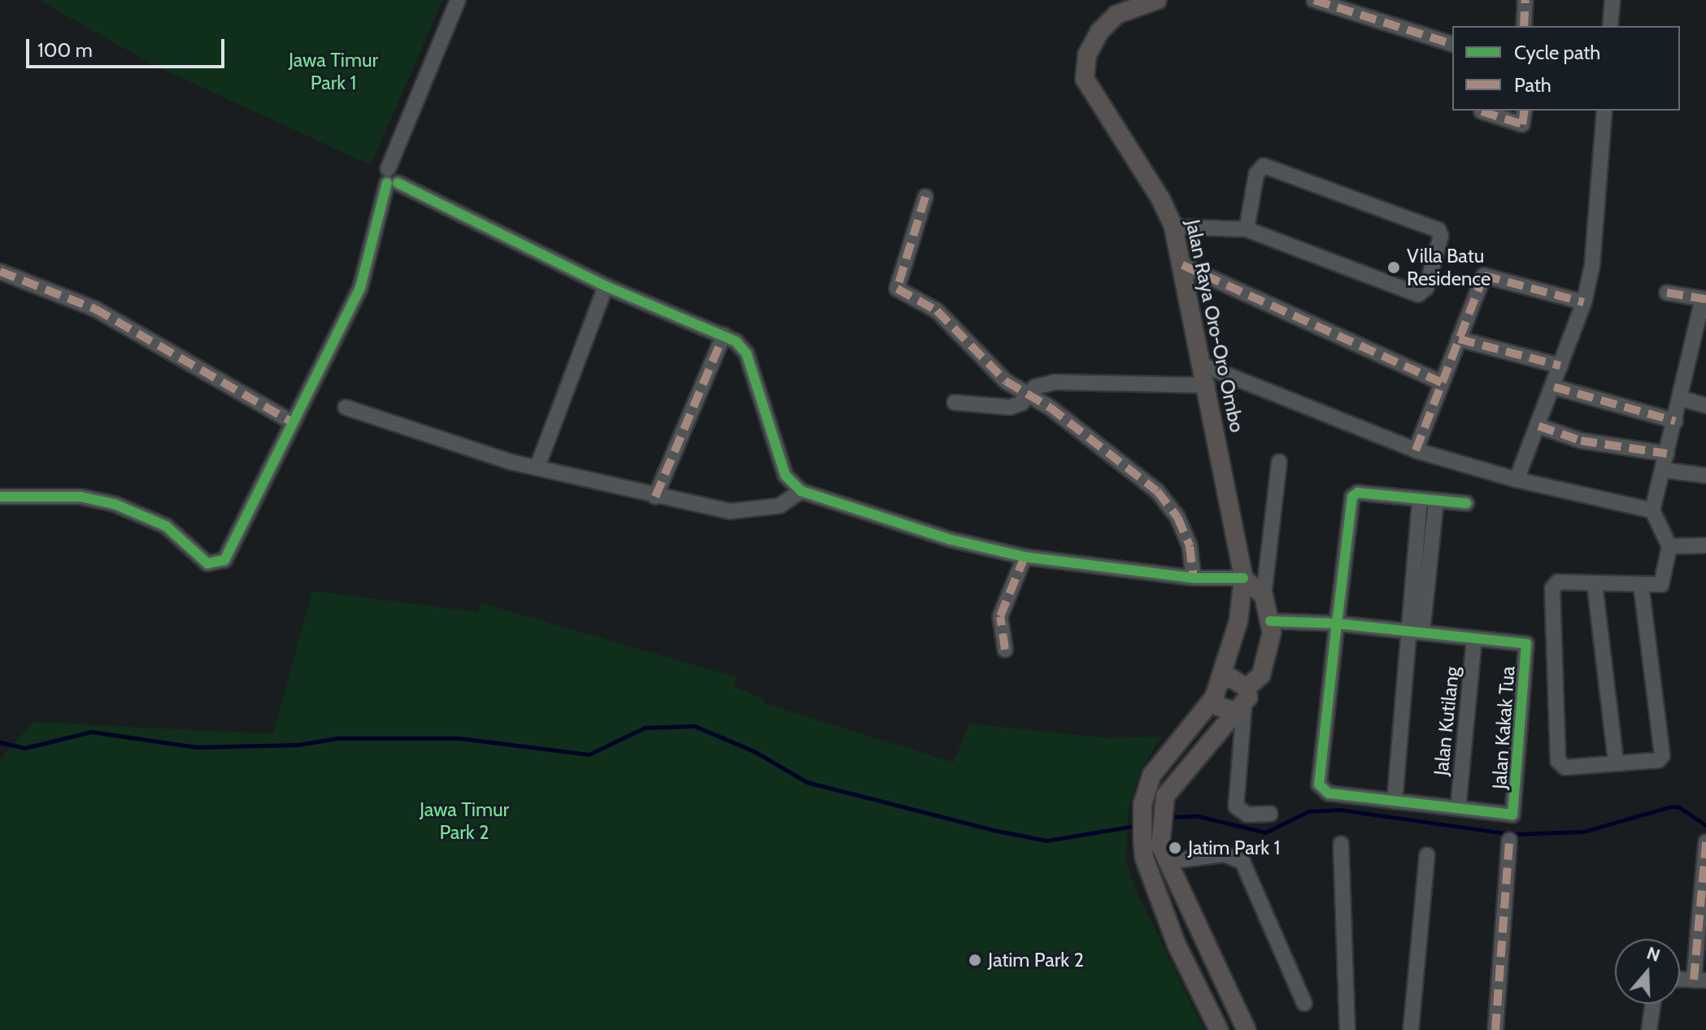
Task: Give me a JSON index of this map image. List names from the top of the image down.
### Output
{
  "streets": {
    "main road": ["Jalan Raya Oro-Oro Ombo"],
    "street": ["Jalan Kutilang", "Jalan Kakak Tua"]
  },
  "crossings": [
    ["Jalan Kutilang", "Jalan Kakak Tua"]
  ],
  "parks": ["Jawa Timur Park 1", "Jawa Timur Park 2"],
  "places": ["Villa Batu Residence", "Jatim Park 1", "Jatim Park 2"],
  "legend": ["Cycle path", "Path"],
  "scale_bar": "100 m",
  "north": "top"
}
